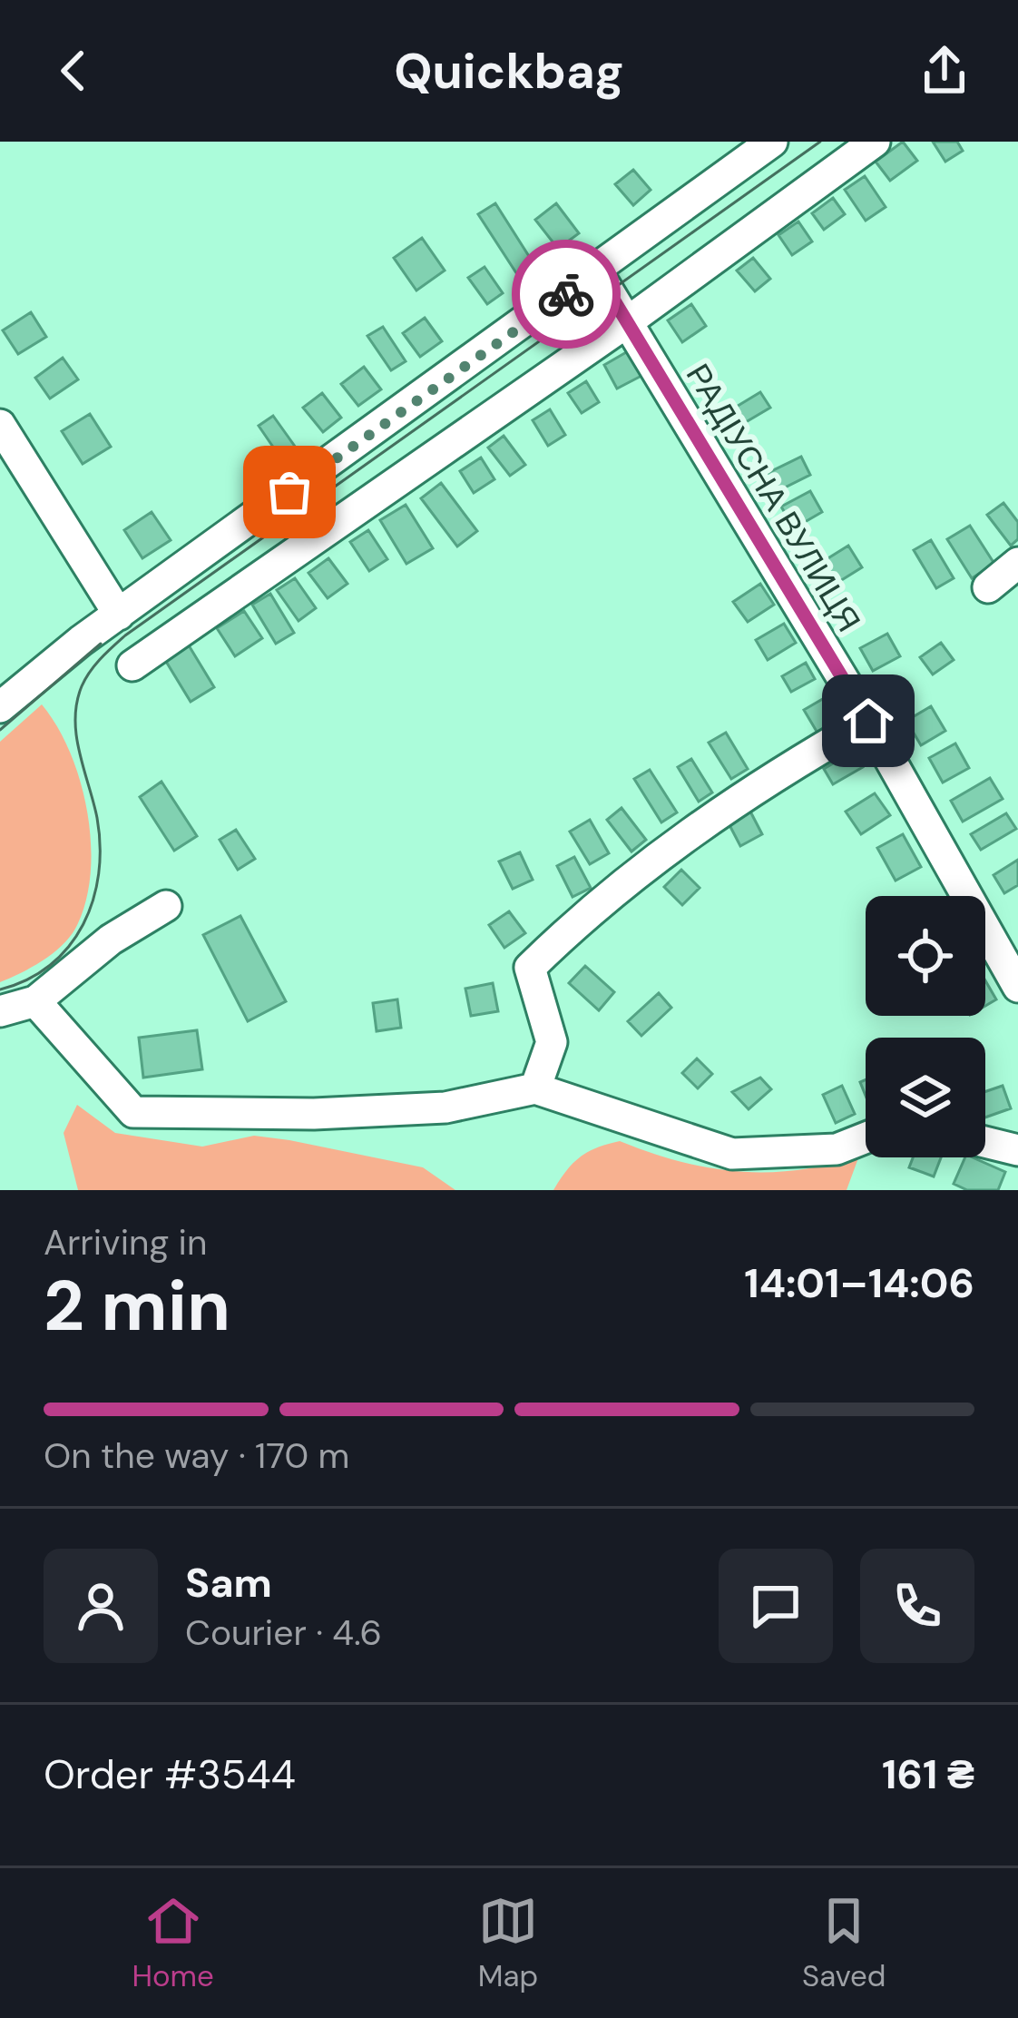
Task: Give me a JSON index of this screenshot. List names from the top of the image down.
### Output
{
  "streets": {
    "street": ["РАДІУСНА ВУЛИЦЯ"]
  },
  "page": {
    "header": "Quickbag",
    "heading": ["2 min", "Arriving in", "14:01–14:06"],
    "panel": [
      "Sam",
      "Courier · 4.6",
      "Order #3544",
      "161 ₴"
    ],
    "bar": "On the way · 170 m",
    "tabs": ["Home", "Map", "Saved"]
  }
}
